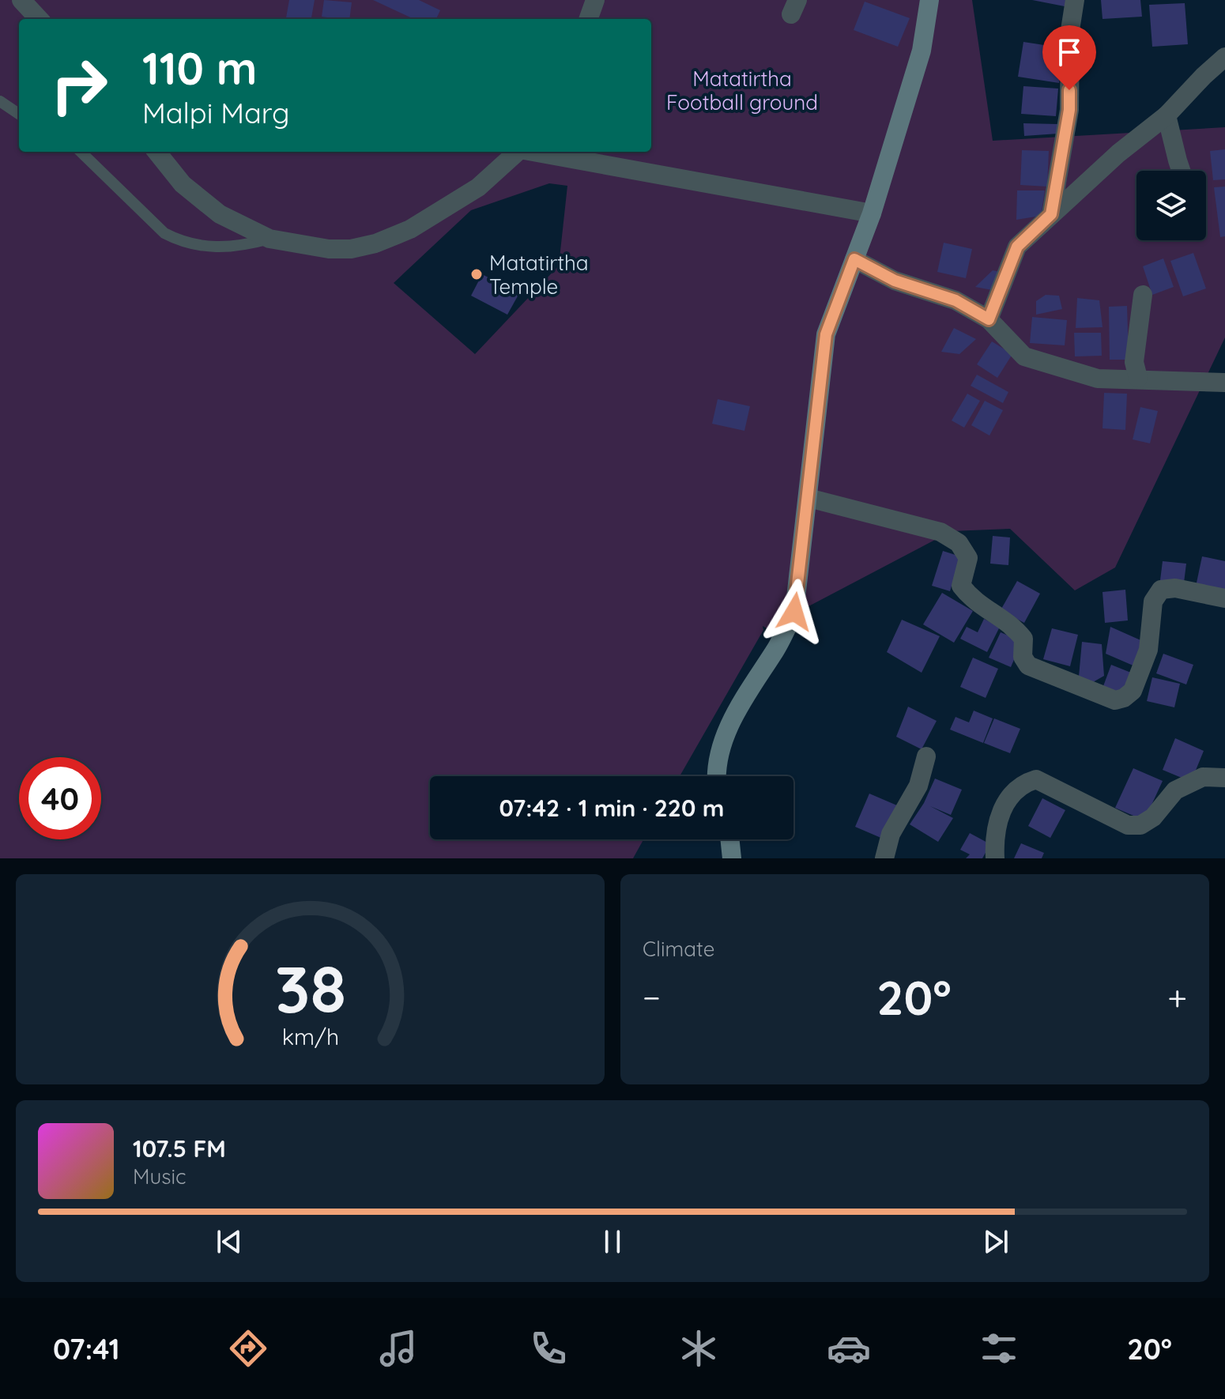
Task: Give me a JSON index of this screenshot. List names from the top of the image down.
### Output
{
  "parks": ["Matatirtha Football ground"],
  "places": ["Matatirtha Temple"],
  "page": {
    "turn": ["110 m", "Malpi Marg"],
    "limit": "40",
    "trip": "07:42 · 1 min · 220 m",
    "tile": "Climate",
    "heat": ["−", "20°", "+"],
    "song": ["107.5 FM", "Music"],
    "tabs": ["07:41", "20°"],
    "gauge": ["38", "km/h"]
  }
}
